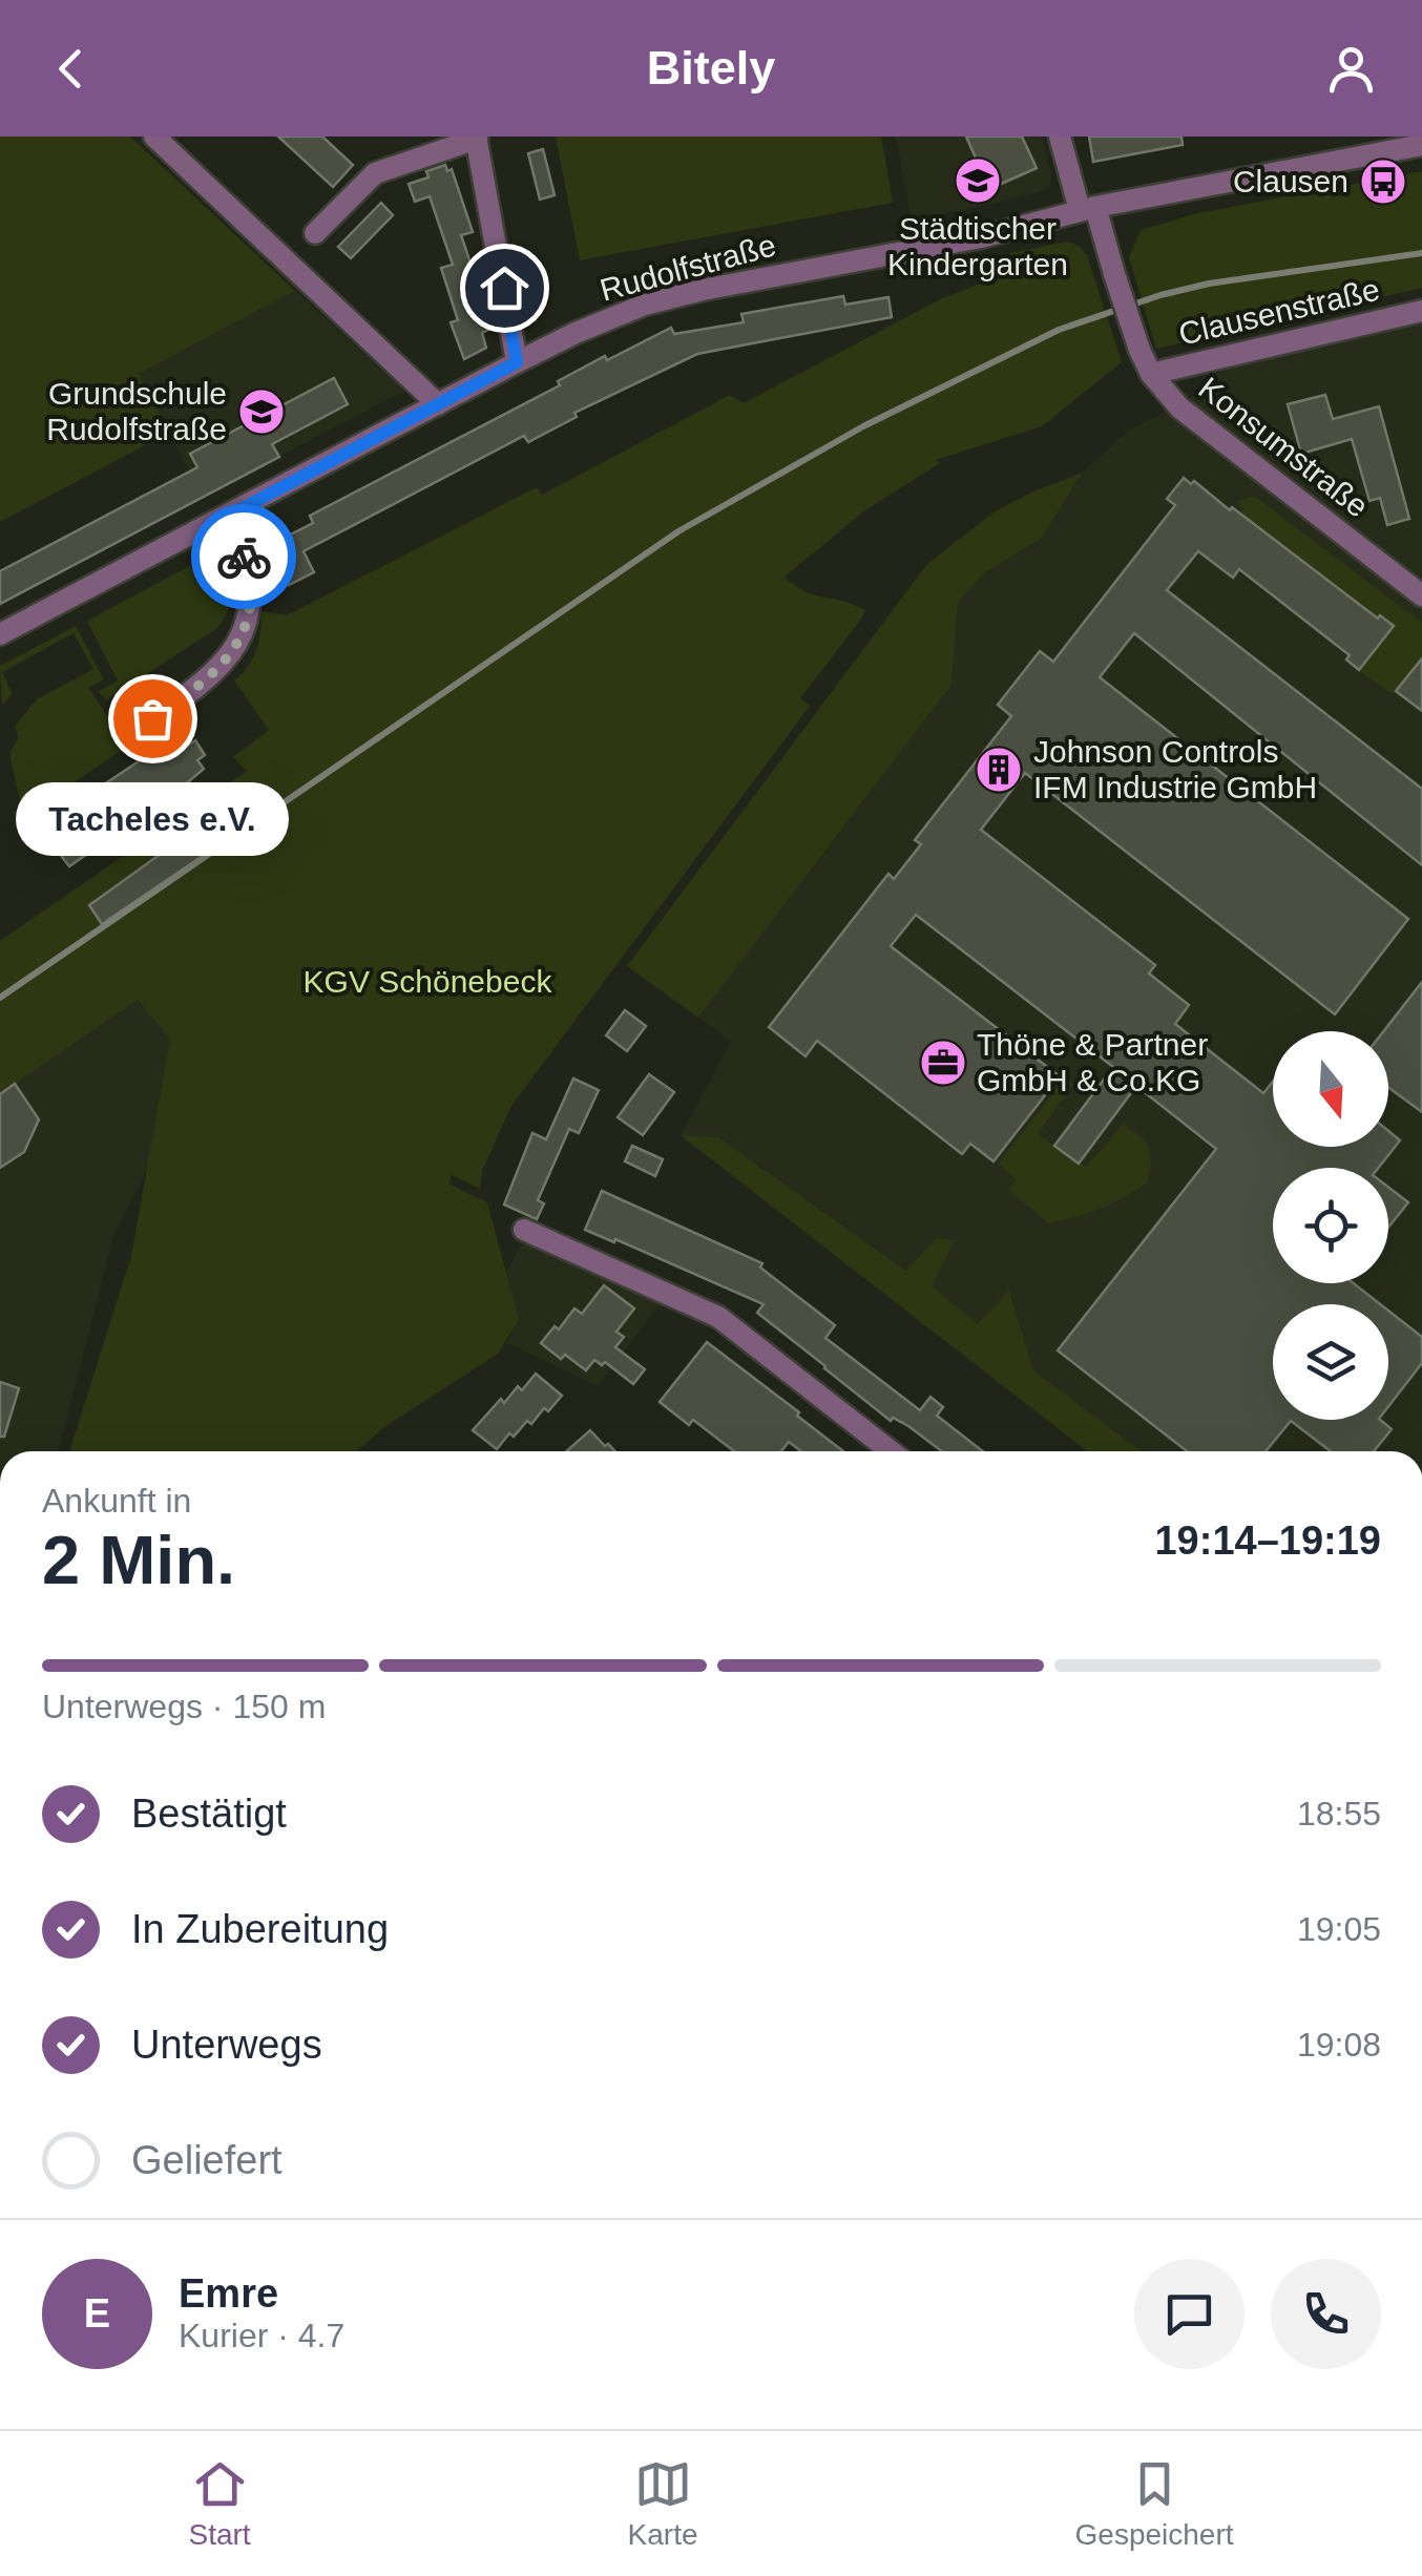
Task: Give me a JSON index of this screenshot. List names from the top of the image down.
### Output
{
  "streets": {
    "street": ["Rudolfstraße", "Clausenstraße", "Konsumstraße"]
  },
  "crossings": [
    ["Rudolfstraße", "Konsumstraße"],
    ["Clausenstraße", "Konsumstraße"]
  ],
  "parks": ["KGV Schönebeck"],
  "places": {
    "school or university": ["Städtischer Kindergarten", "Grundschule Rudolfstraße"],
    "bus stop": ["Clausen"],
    "other": ["Tacheles e.V."],
    "building": ["Johnson Controls IFM Industrie GmbH"],
    "office": ["Thöne & Partner GmbH & Co.KG"]
  },
  "north": "bottom",
  "page": {
    "header": "Bitely",
    "bubble": "Tacheles e.V.",
    "heading": ["2 Min.", "Ankunft in", "19:14–19:19"],
    "panel": ["Emre", "Kurier · 4.7"],
    "bar": "Unterwegs · 150 m",
    "list": [
      ["Bestätigt", "18:55"],
      ["In Zubereitung", "19:05"],
      ["Unterwegs", "19:08"],
      "Geliefert"
    ],
    "round": "E",
    "tabs": ["Start", "Karte", "Gespeichert"]
  }
}
